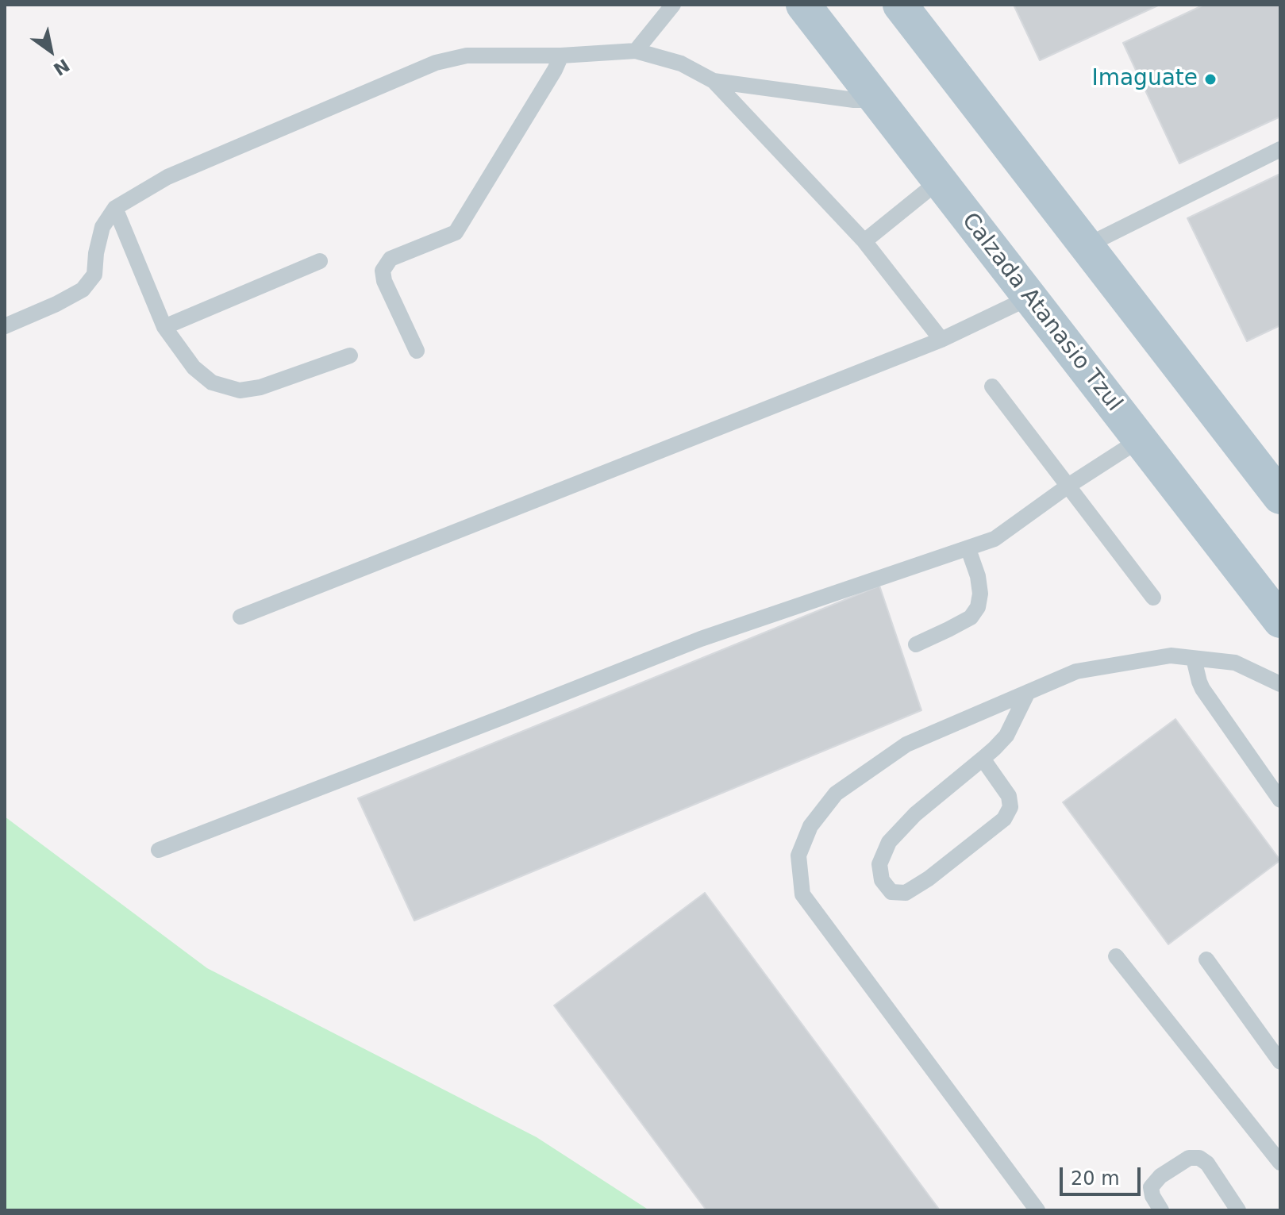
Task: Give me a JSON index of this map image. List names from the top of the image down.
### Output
{
  "streets": {
    "main road": ["Calzada Atanasio Tzul"]
  },
  "places": ["Imaguate"],
  "scale_bar": "20 m",
  "north": "bottom right"
}
